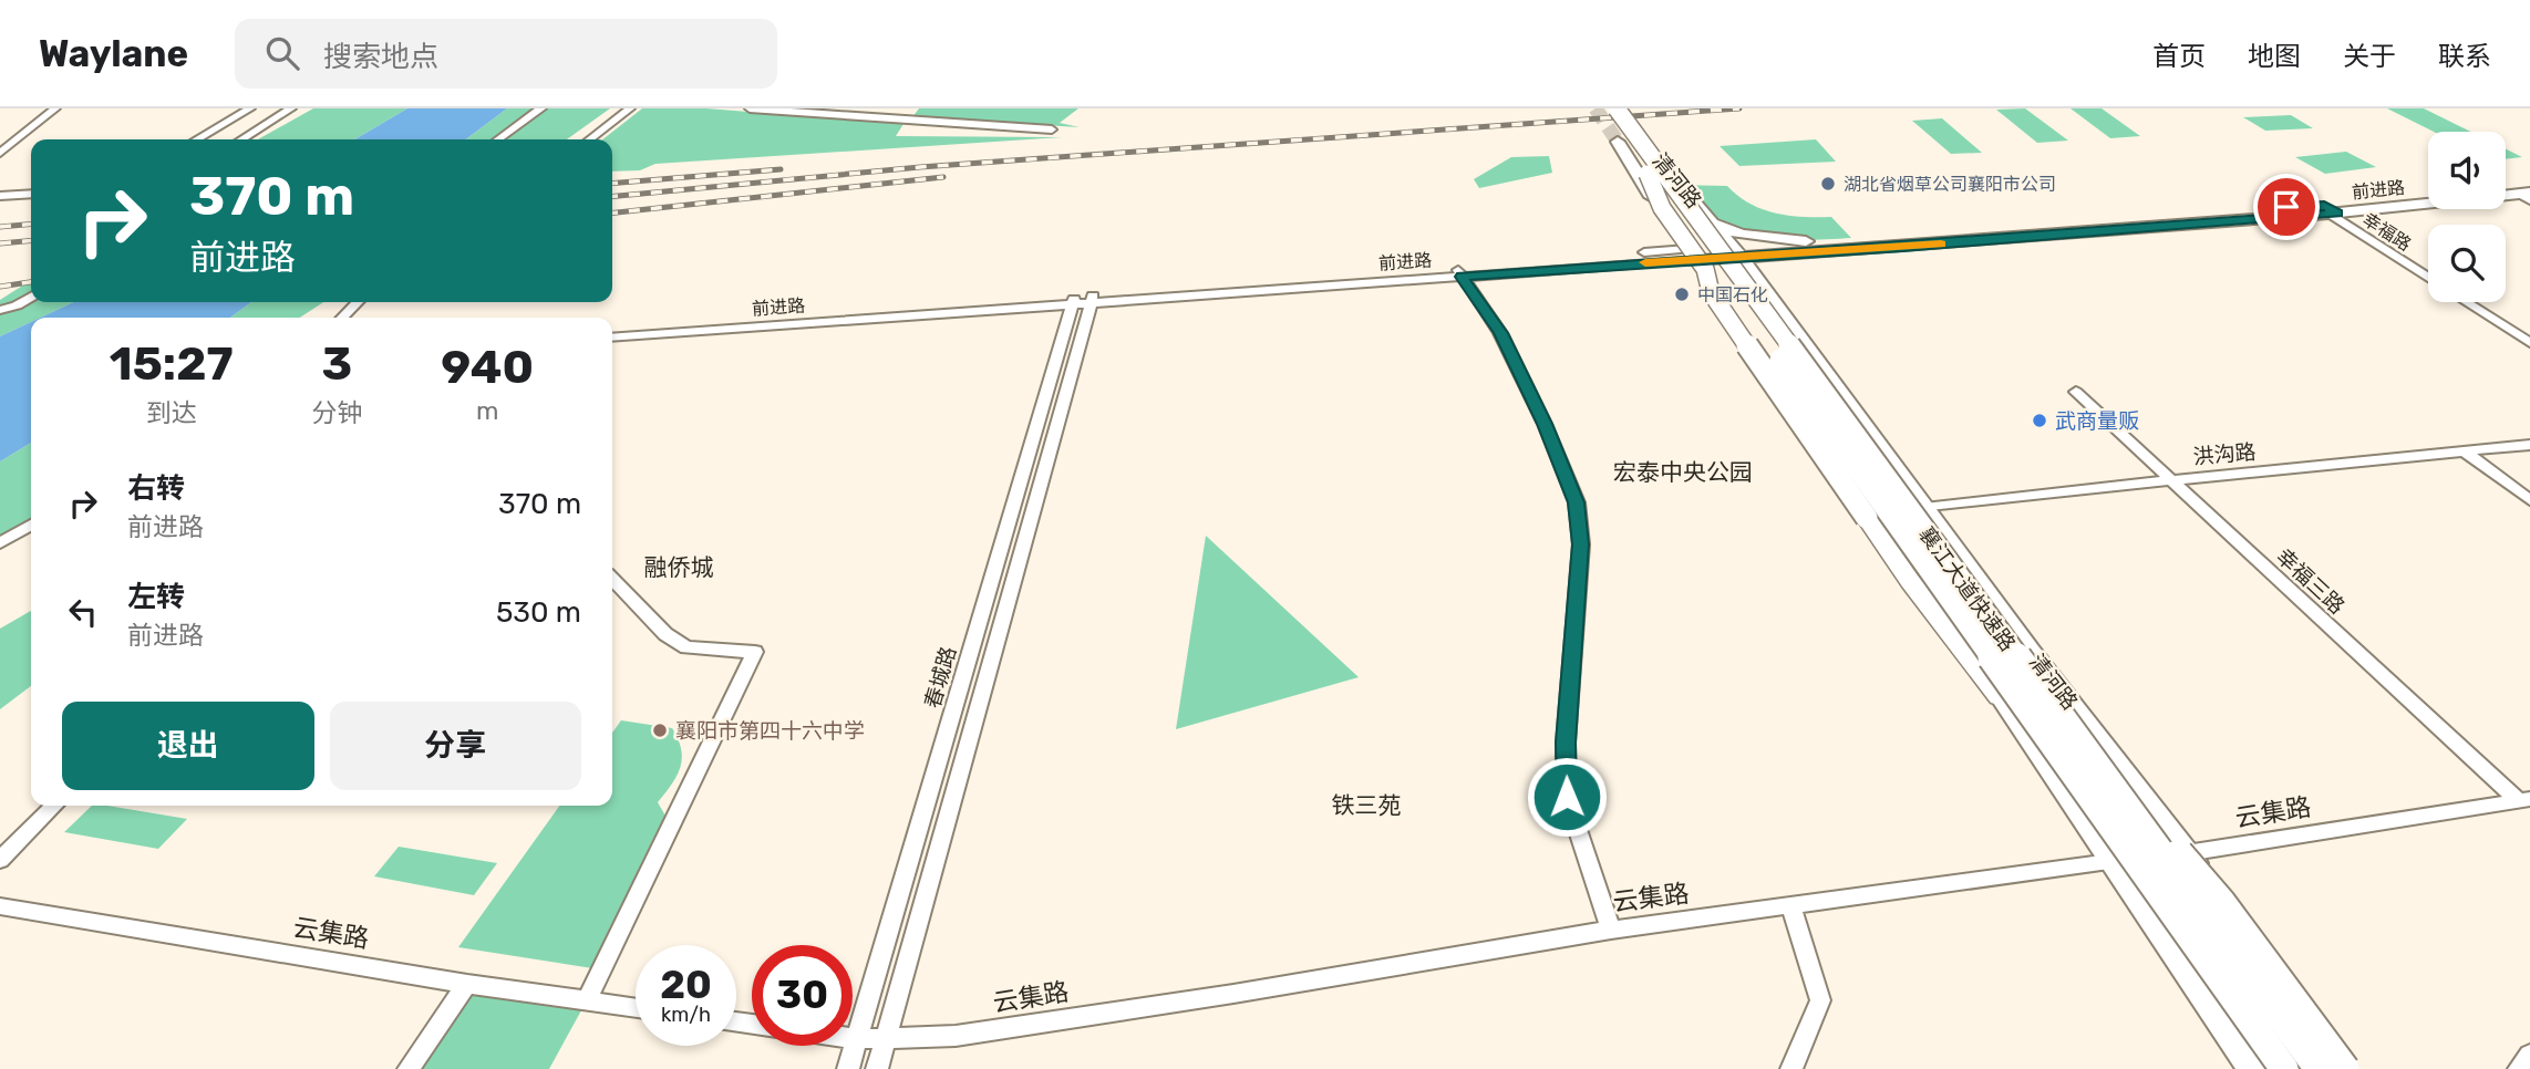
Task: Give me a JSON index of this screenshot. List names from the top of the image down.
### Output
{
  "streets": {
    "highway": ["襄江大道快速路"],
    "main road": ["清河路", "前进路"],
    "street": [
      "幸福路",
      "洪沟路",
      "幸福三路",
      "春城路",
      "云集路"
    ]
  },
  "crossings": [
    ["清河路", "前进路"],
    ["清河路", "洪沟路"],
    ["清河路", "云集路"],
    ["前进路", "幸福路"],
    ["前进路", "春城路"],
    ["洪沟路", "幸福三路"],
    ["幸福三路", "云集路"],
    ["春城路", "云集路"]
  ],
  "districts": ["宏泰中央公园", "融侨城", "铁三苑"],
  "places": [
    "湖北省烟草公司襄阳市公司",
    "中国石化",
    "武商量贩",
    "襄阳市第四十六中学"
  ],
  "page": {
    "header": "Waylane",
    "search": "搜索地点",
    "nav": [
      "首页",
      "地图",
      "关于",
      "联系"
    ],
    "turn": ["370 m", "前进路"],
    "eta": [
      "15:27",
      "到达",
      "3",
      "分钟",
      "940",
      "m"
    ],
    "list": [
      {
        "name": "右转",
        "note": "前进路",
        "value": "370 m"
      },
      {
        "name": "左转",
        "note": "前进路",
        "value": "530 m"
      }
    ],
    "buttons": ["退出", "分享"],
    "speed": "20 km/h",
    "limit": "30"
  }
}
